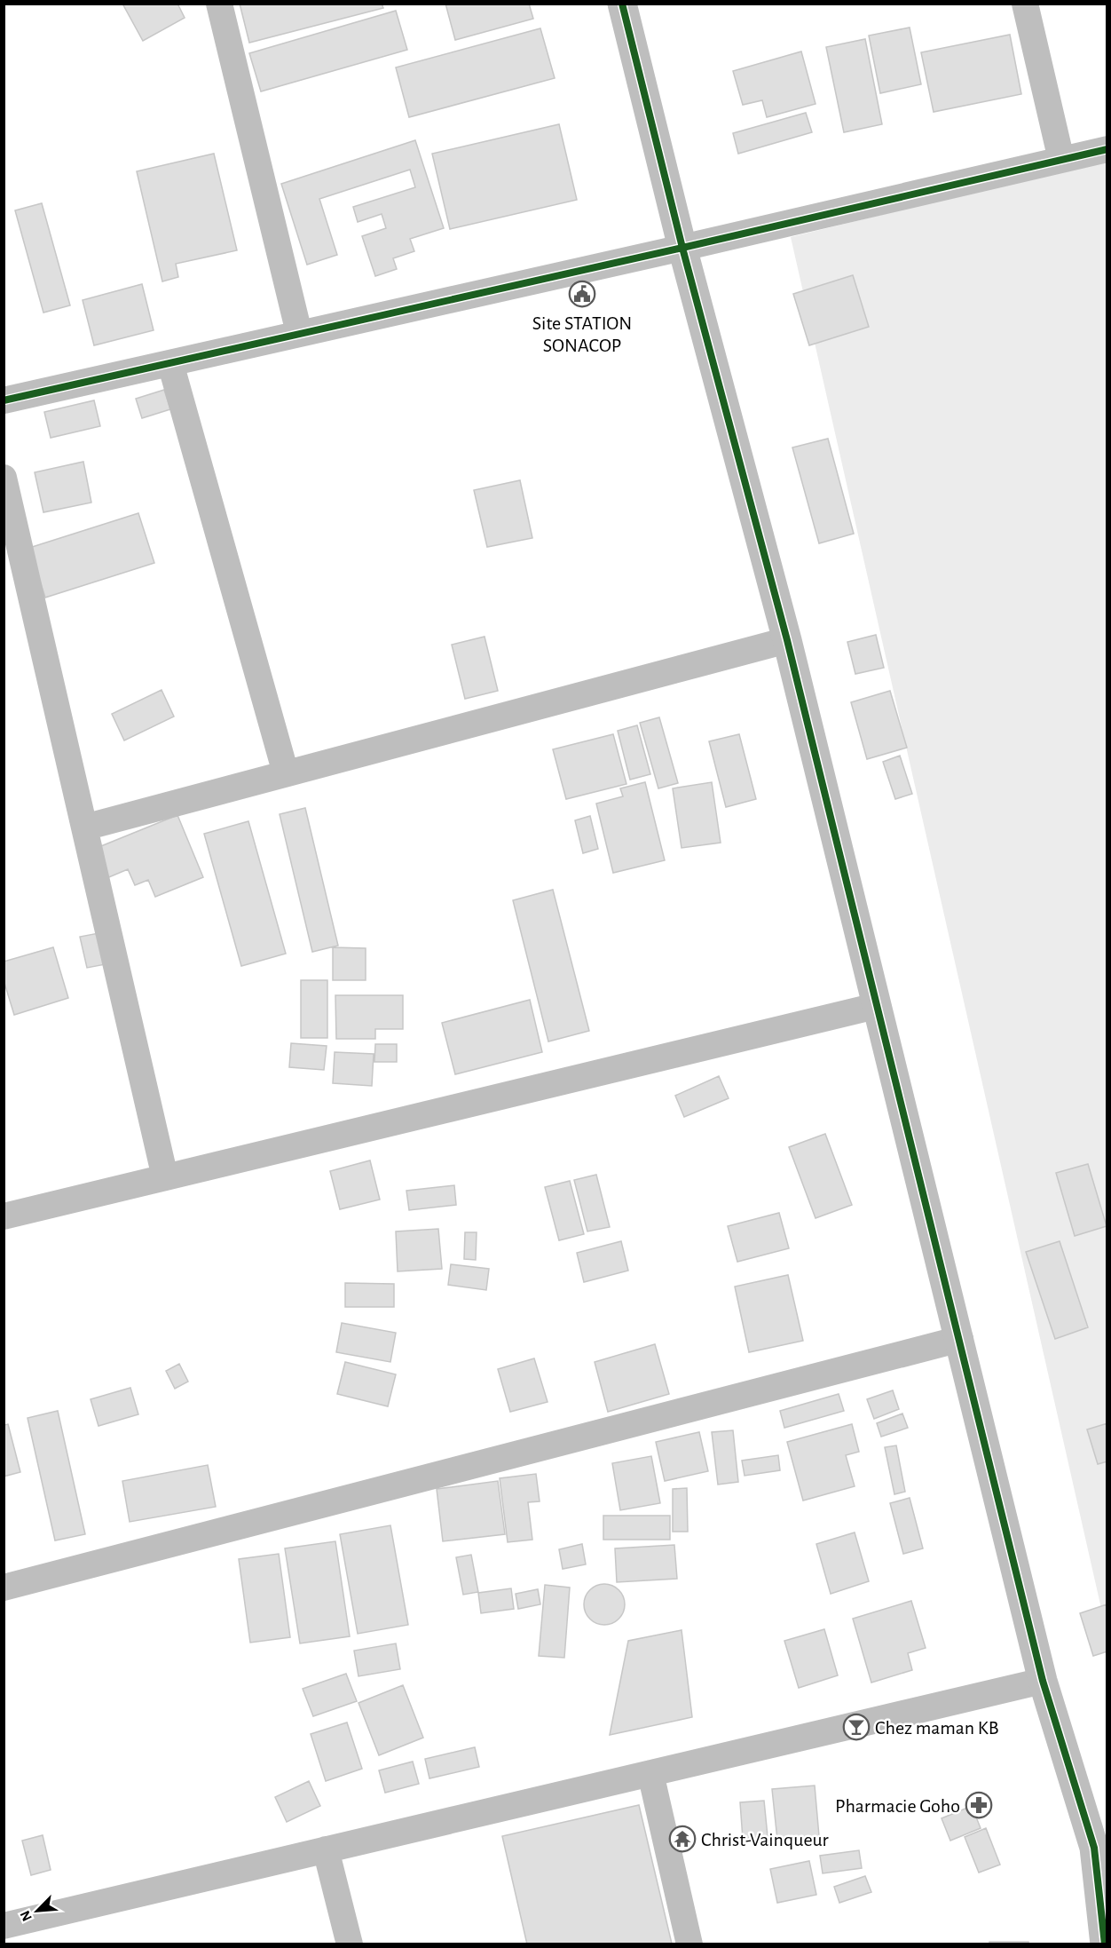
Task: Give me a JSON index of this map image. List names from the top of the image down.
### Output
{
  "places": {
    "public building": ["Site STATION SONACOP"],
    "bar": ["Chez maman KB"],
    "pharmacy": ["Pharmacie Goho"],
    "temple": ["Christ-Vainqueur"]
  },
  "north": "bottom left"
}
